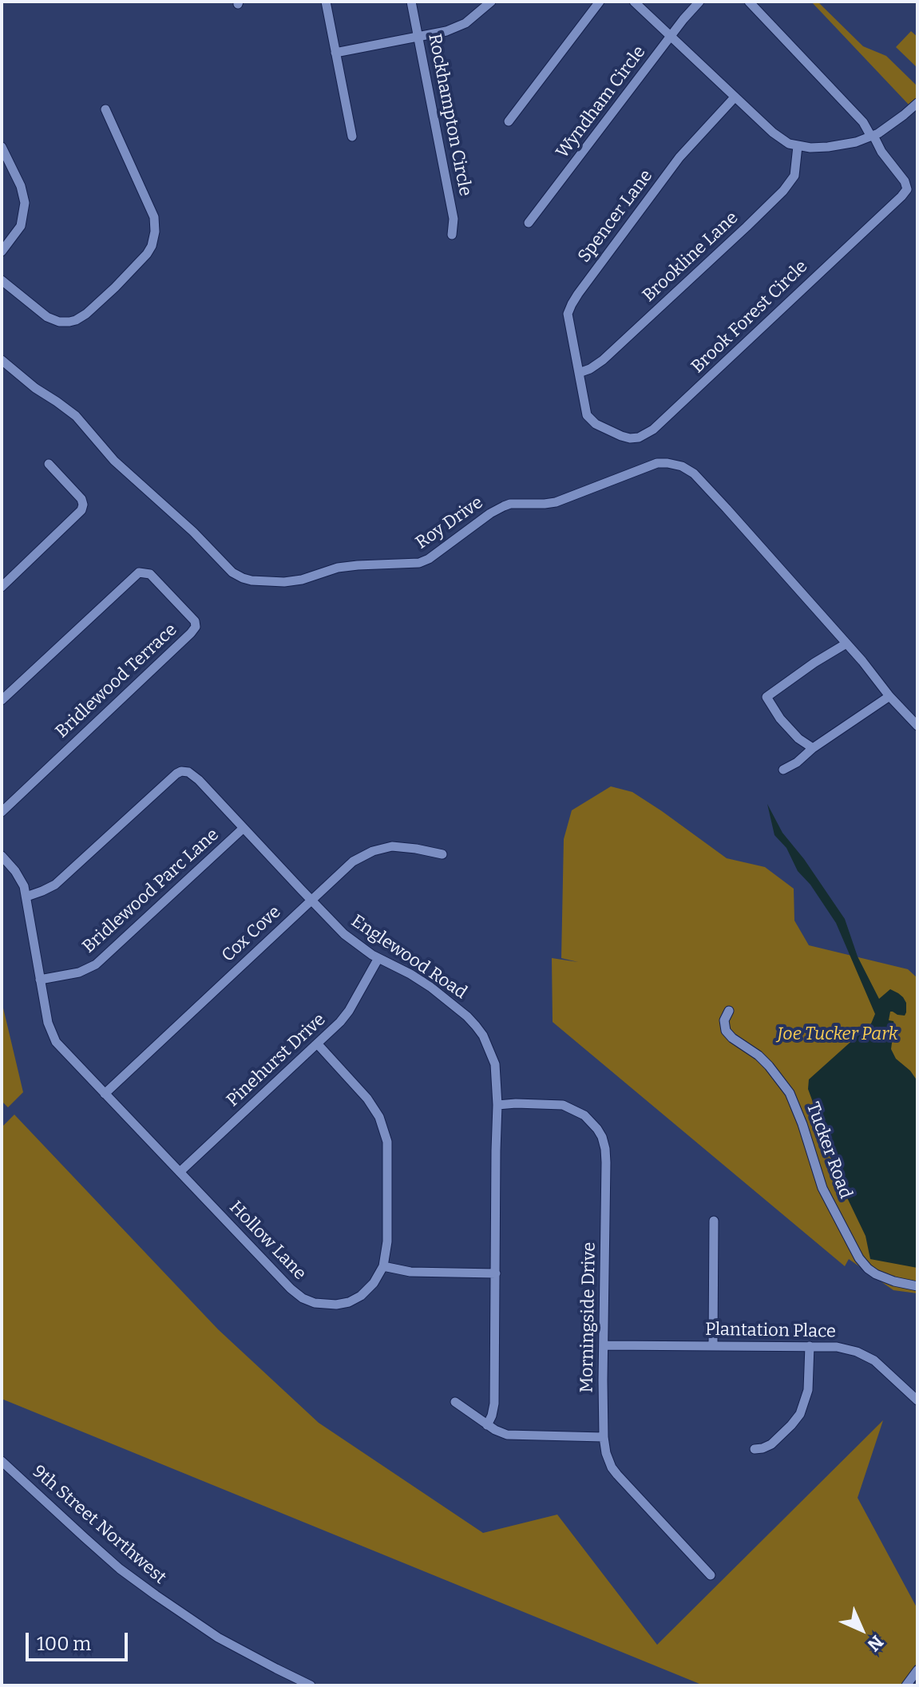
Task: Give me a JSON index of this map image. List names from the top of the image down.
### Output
{
  "streets": {
    "street": [
      "Wyndham Circle",
      "Rockhampton Circle",
      "Spencer Lane",
      "Brookline Lane",
      "Brook Forest Circle",
      "Roy Drive",
      "Bridlewood Terrace",
      "Bridlewood Parc Lane",
      "Cox Cove",
      "Englewood Road",
      "Pinehurst Drive",
      "Tucker Road",
      "Hollow Lane",
      "Morningside Drive",
      "Plantation Place",
      "9th Street Northwest"
    ]
  },
  "crossings": [
    ["Spencer Lane", "Brookline Lane"],
    ["Spencer Lane", "Brook Forest Circle"],
    ["Brookline Lane", "Brook Forest Circle"],
    ["Bridlewood Parc Lane", "Englewood Road"],
    ["Bridlewood Parc Lane", "Hollow Lane"],
    ["Cox Cove", "Englewood Road"],
    ["Cox Cove", "Hollow Lane"],
    ["Englewood Road", "Pinehurst Drive"],
    ["Englewood Road", "Hollow Lane"],
    ["Englewood Road", "Morningside Drive"],
    ["Pinehurst Drive", "Hollow Lane"],
    ["Morningside Drive", "Plantation Place"]
  ],
  "parks": ["Joe Tucker Park"],
  "scale_bar": "100 m",
  "north": "bottom right"
}
